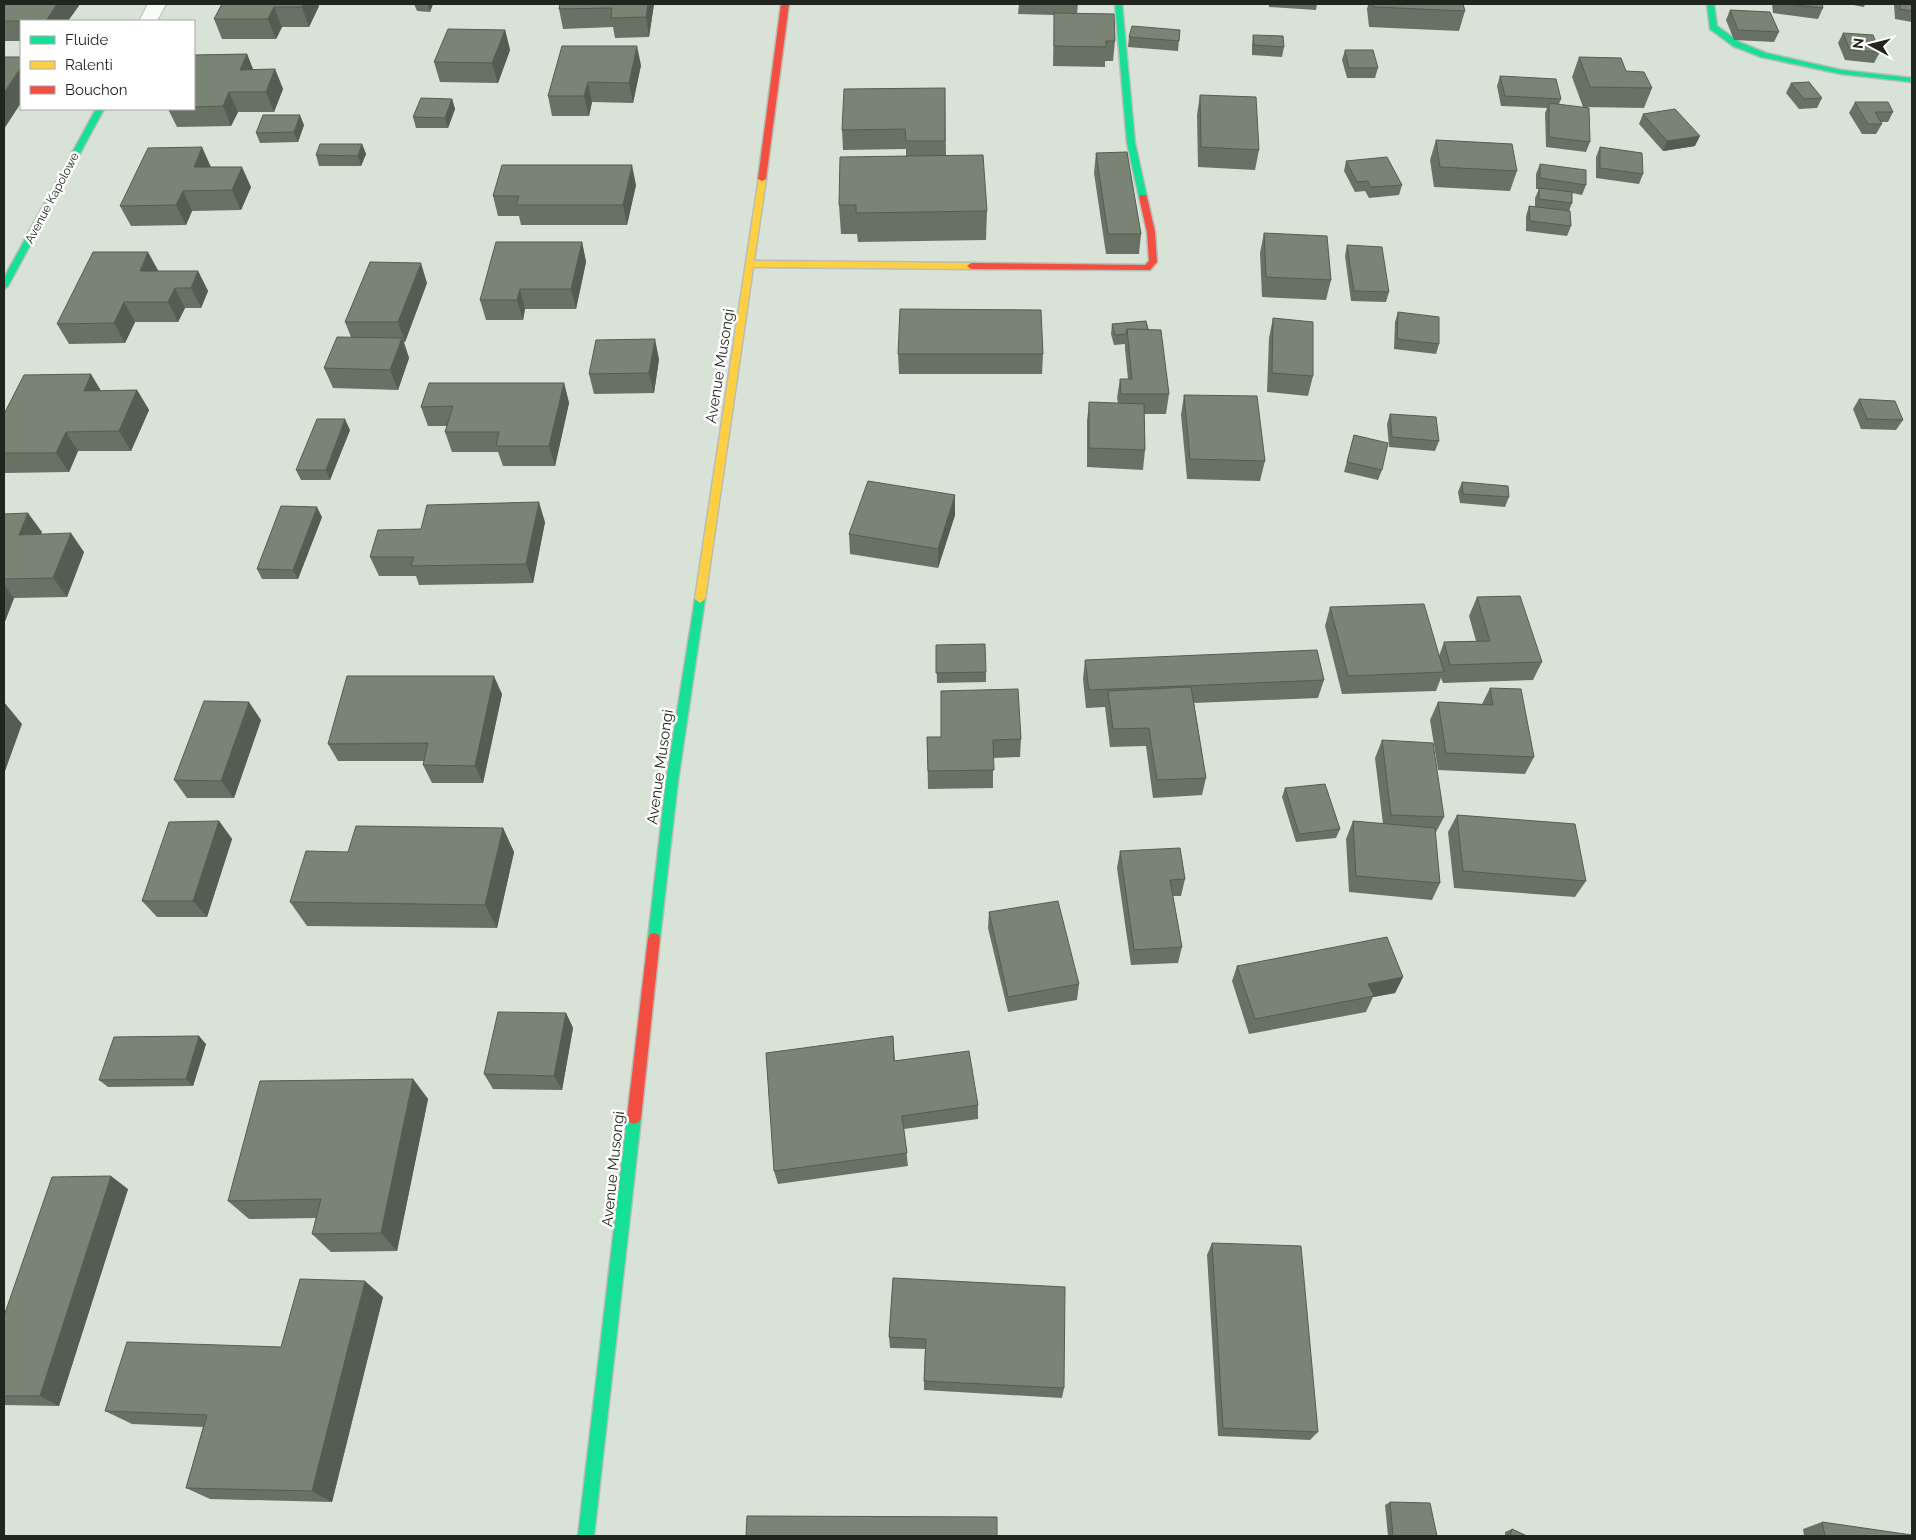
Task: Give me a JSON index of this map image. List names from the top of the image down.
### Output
{
  "streets": {
    "street": ["Avenue Kapolowe", "Avenue Musongi"]
  },
  "legend": ["Fluide", "Ralenti", "Bouchon"],
  "north": "left"
}
